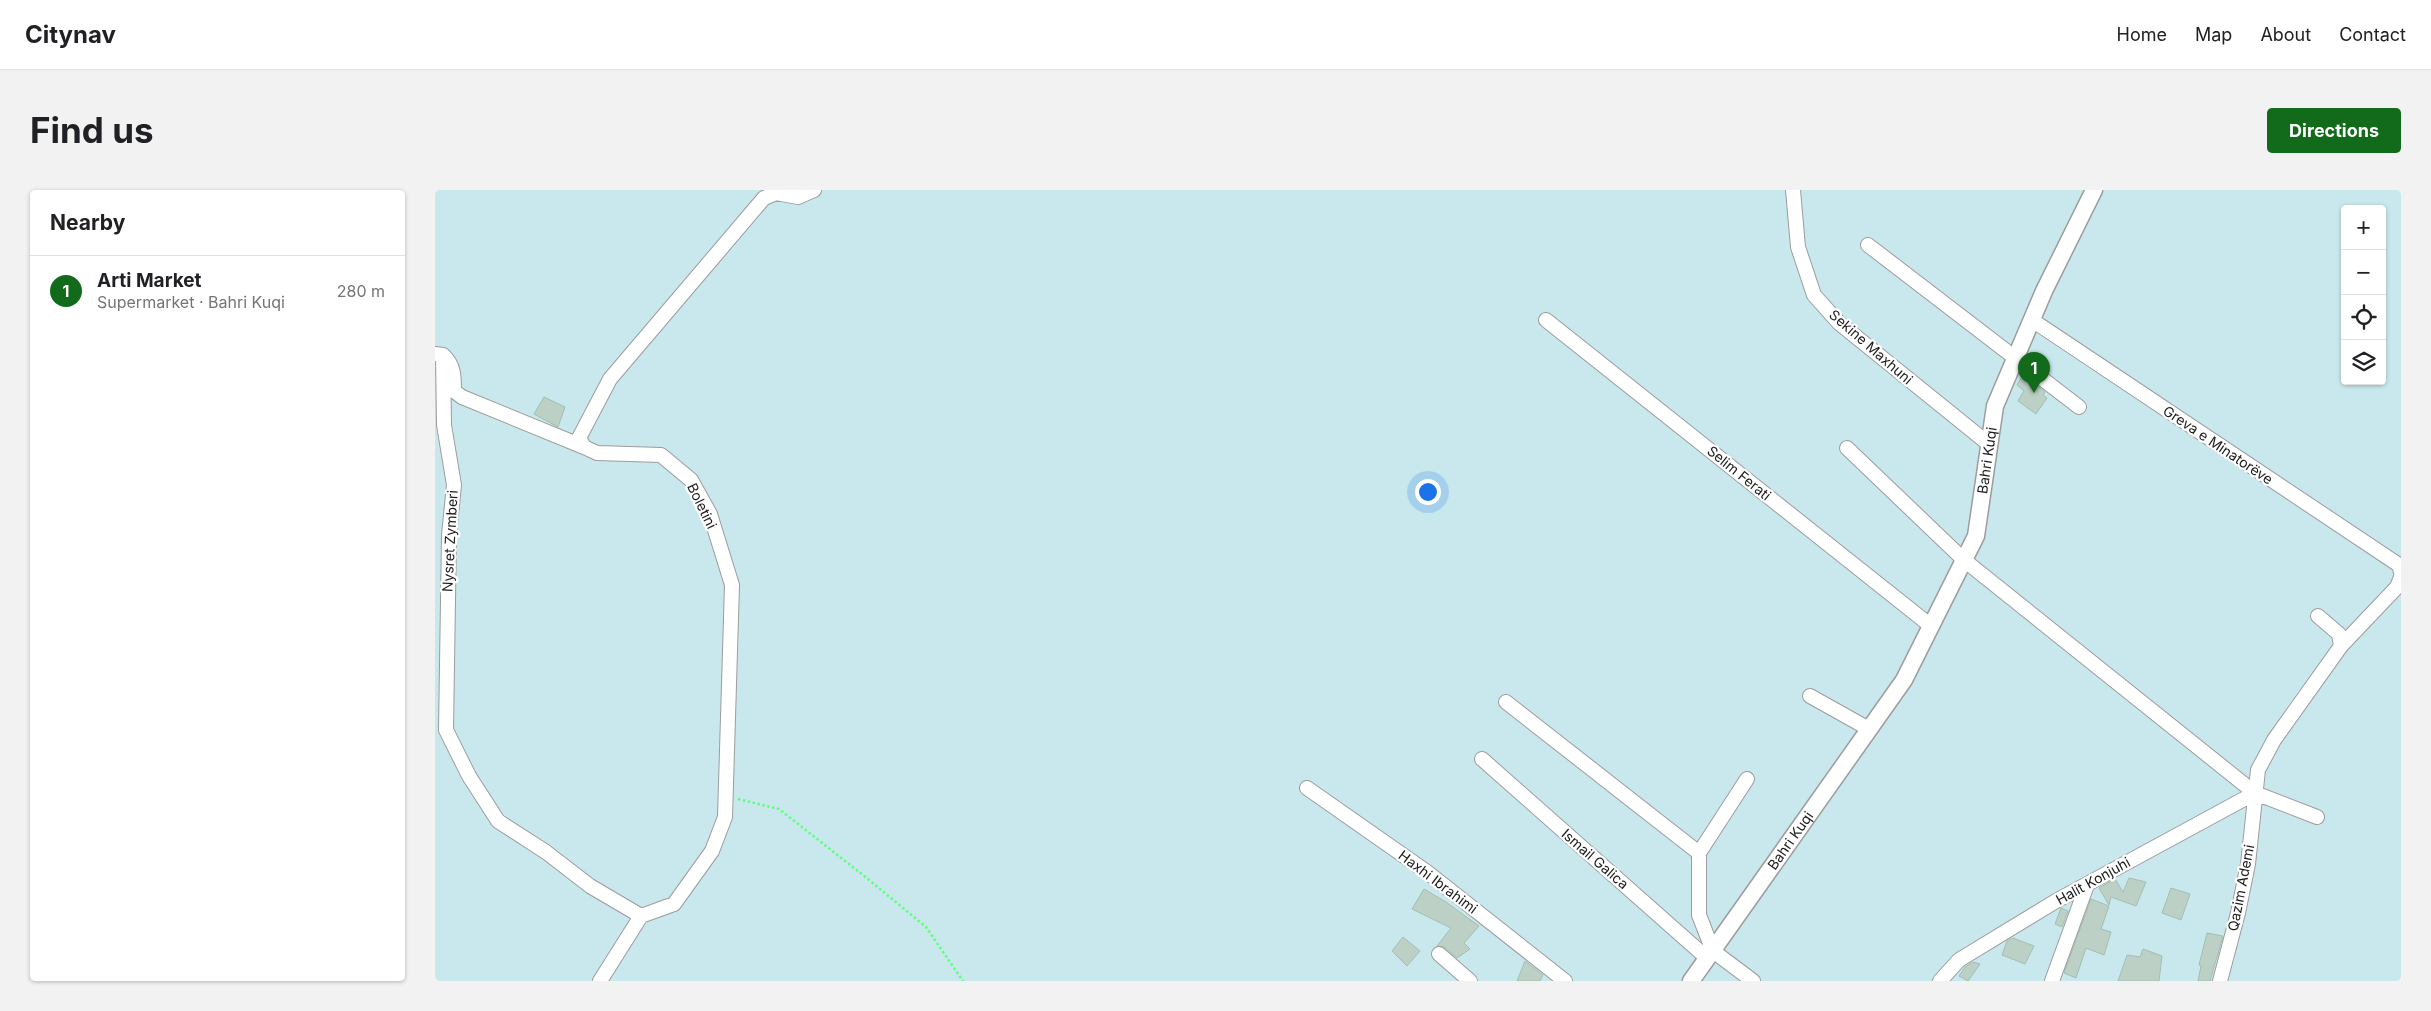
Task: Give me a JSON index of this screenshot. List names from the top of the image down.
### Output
{
  "streets": {
    "street": [
      "Sekine Maxhuni",
      "Greva e Minatorëve",
      "Bahri Kuqi",
      "Selim Ferati",
      "Boletini",
      "Nysret Zymberi",
      "Ismail Galica",
      "Halit Konjuhi",
      "Haxhi Ibrahimi",
      "Qazim Ademi"
    ]
  },
  "crossings": [
    ["Sekine Maxhuni", "Bahri Kuqi"],
    ["Greva e Minatorëve", "Bahri Kuqi"],
    ["Bahri Kuqi", "Selim Ferati"],
    ["Bahri Kuqi", "Ismail Galica"],
    ["Boletini", "Nysret Zymberi"],
    ["Halit Konjuhi", "Qazim Ademi"]
  ],
  "page": {
    "header": "Citynav",
    "nav": [
      "Home",
      "Map",
      "About",
      "Contact"
    ],
    "buttons": "Directions",
    "title": "Find us",
    "heading": "Nearby",
    "map_buttons": ["+", "−"],
    "list": [
      {
        "mark": "1",
        "name": "Arti Market",
        "note": "Supermarket · Bahri Kuqi",
        "value": "280 m"
      }
    ],
    "pins": "1"
  }
}
